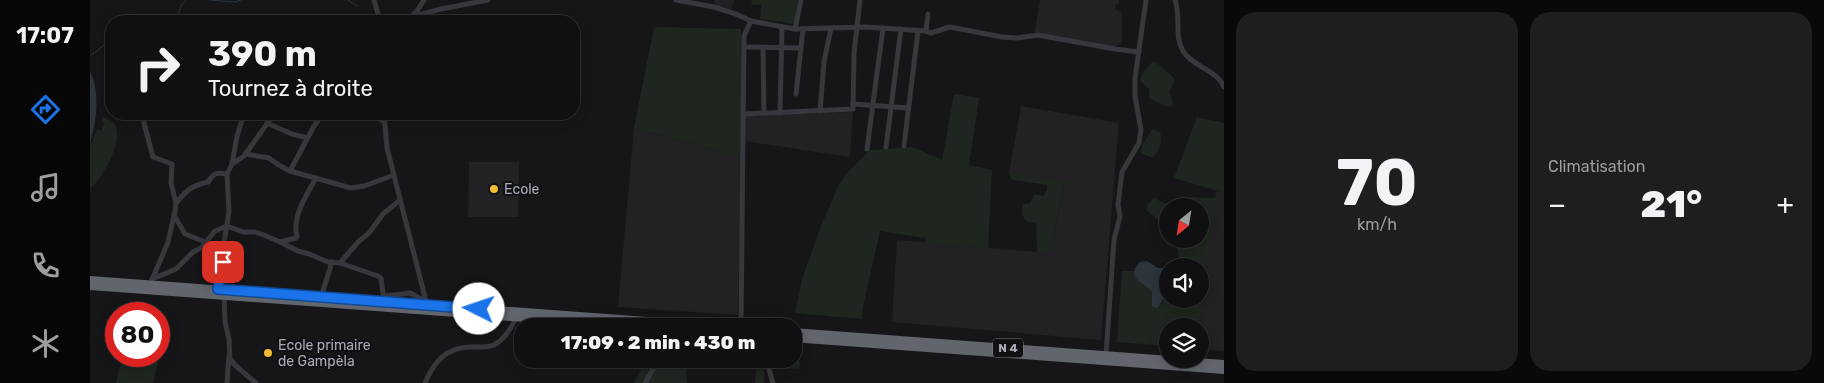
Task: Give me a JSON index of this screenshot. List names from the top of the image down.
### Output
{
  "streets": {
    "highway": ["N 4"]
  },
  "places": ["Ecole", "Ecole primaire de Gampèla"],
  "north": "bottom left",
  "page": {
    "tabs": "17:07",
    "tile": [
      ["70", "km/h"],
      "Climatisation"
    ],
    "turn": ["390 m", "Tournez à droite"],
    "heat": ["−", "21°", "+"],
    "limit": "80",
    "trip": "17:09 · 2 min · 430 m"
  }
}
